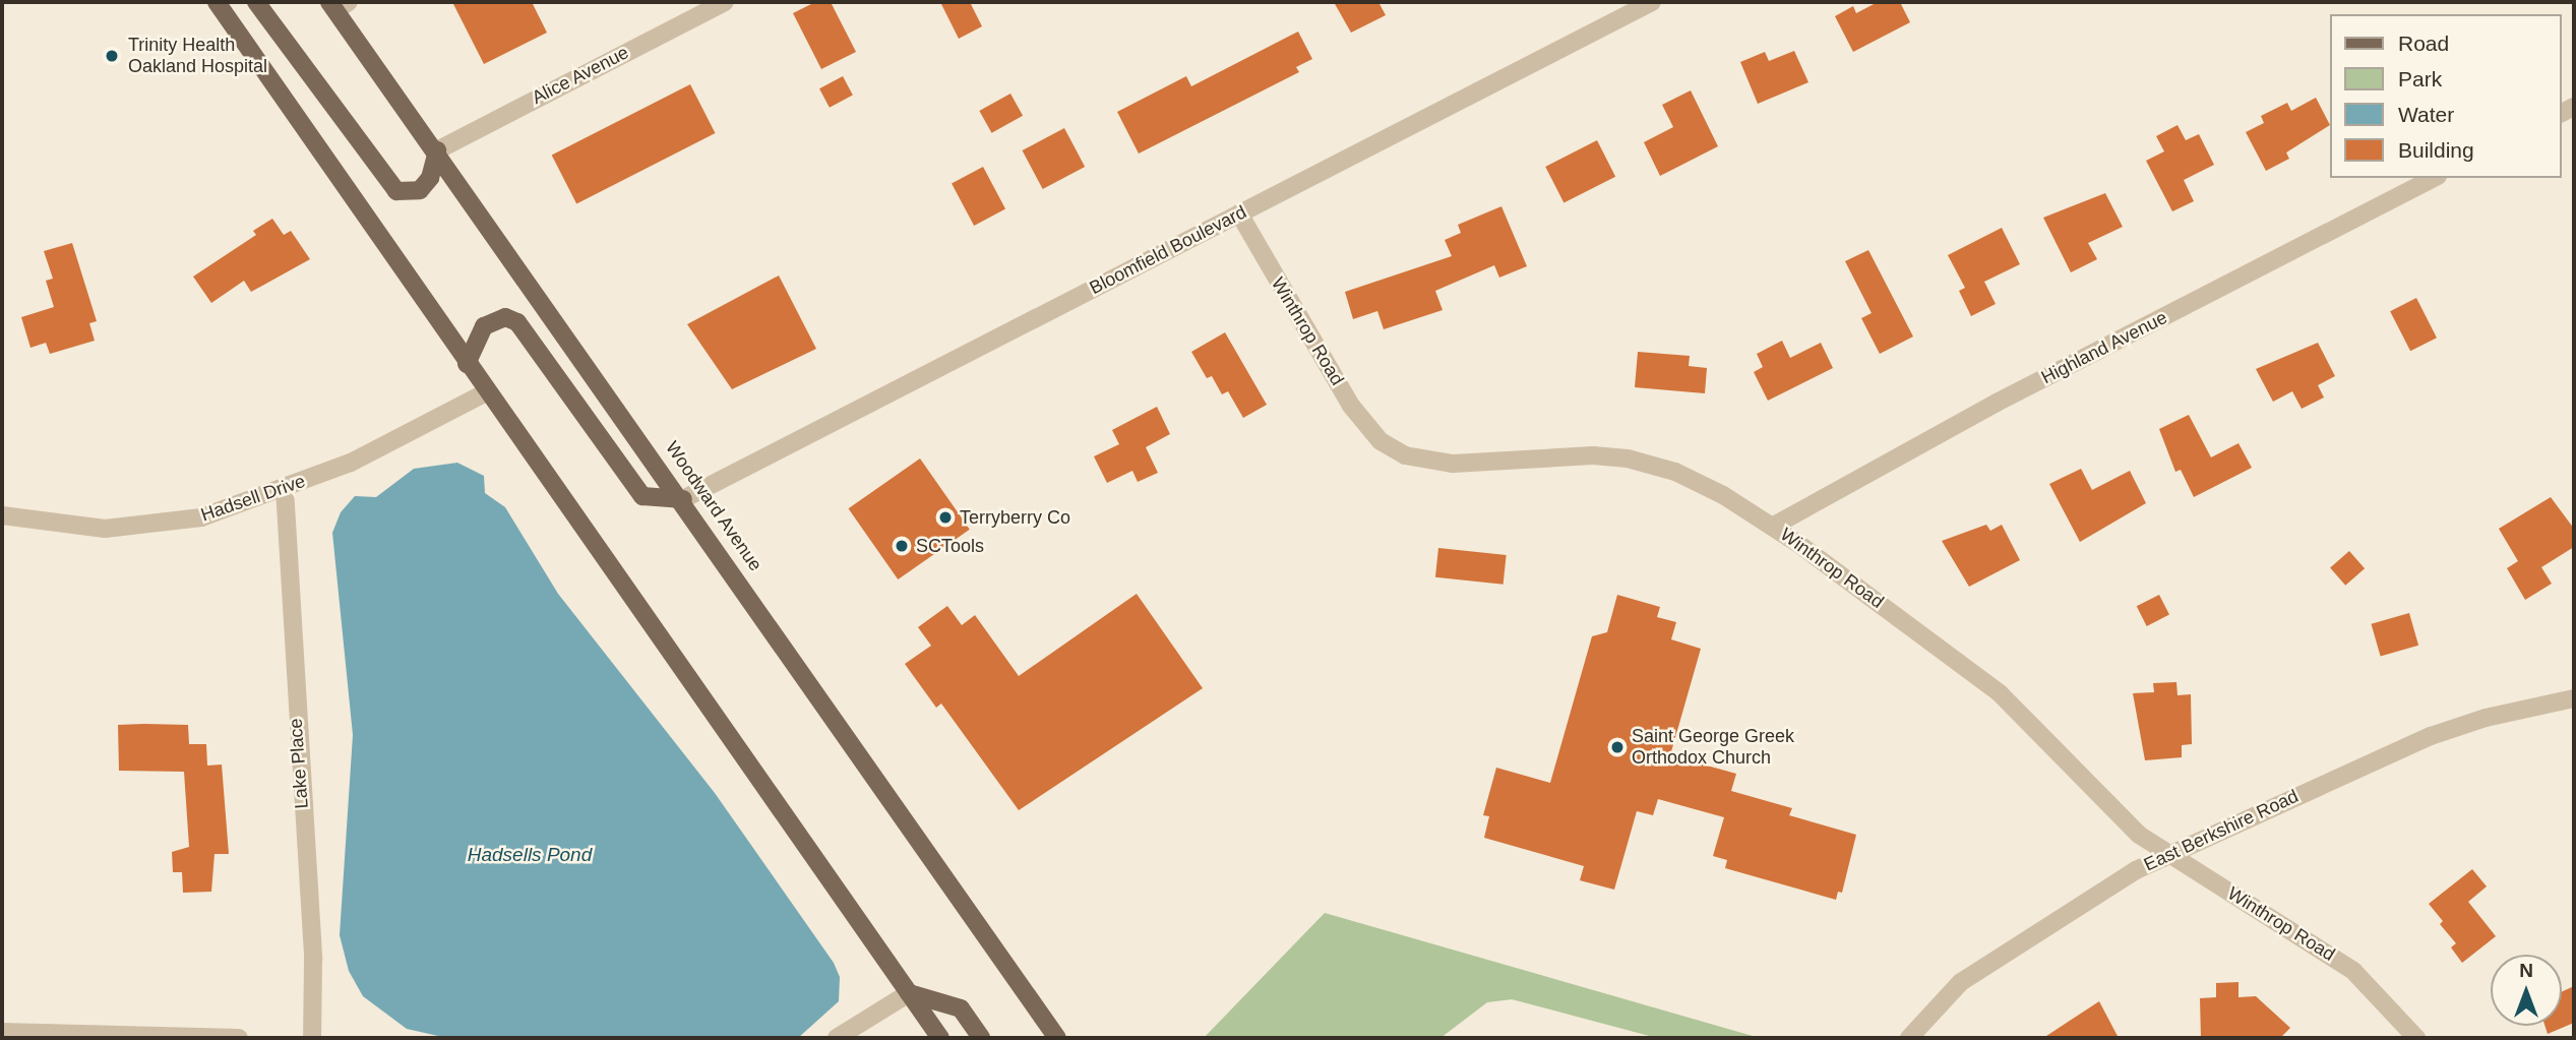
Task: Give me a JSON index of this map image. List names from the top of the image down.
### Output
{
  "streets": {
    "main road": ["Woodward Avenue"],
    "street": [
      "Alice Avenue",
      "Bloomfield Boulevard",
      "Winthrop Road",
      "Highland Avenue",
      "Hadsell Drive",
      "Lake Place",
      "East Berkshire Road"
    ]
  },
  "crossings": [
    ["Alice Avenue", "Woodward Avenue"],
    ["Bloomfield Boulevard", "Winthrop Road"],
    ["Bloomfield Boulevard", "Woodward Avenue"],
    ["Winthrop Road", "Highland Avenue"],
    ["Winthrop Road", "East Berkshire Road"],
    ["Hadsell Drive", "Lake Place"]
  ],
  "water": ["Hadsells Pond"],
  "places": [
    "Trinity Health Oakland Hospital",
    "Terryberry Co",
    "SCTools",
    "Saint George Greek Orthodox Church"
  ],
  "legend": [
    "Road",
    "Park",
    "Water",
    "Building"
  ],
  "north": "top"
}
